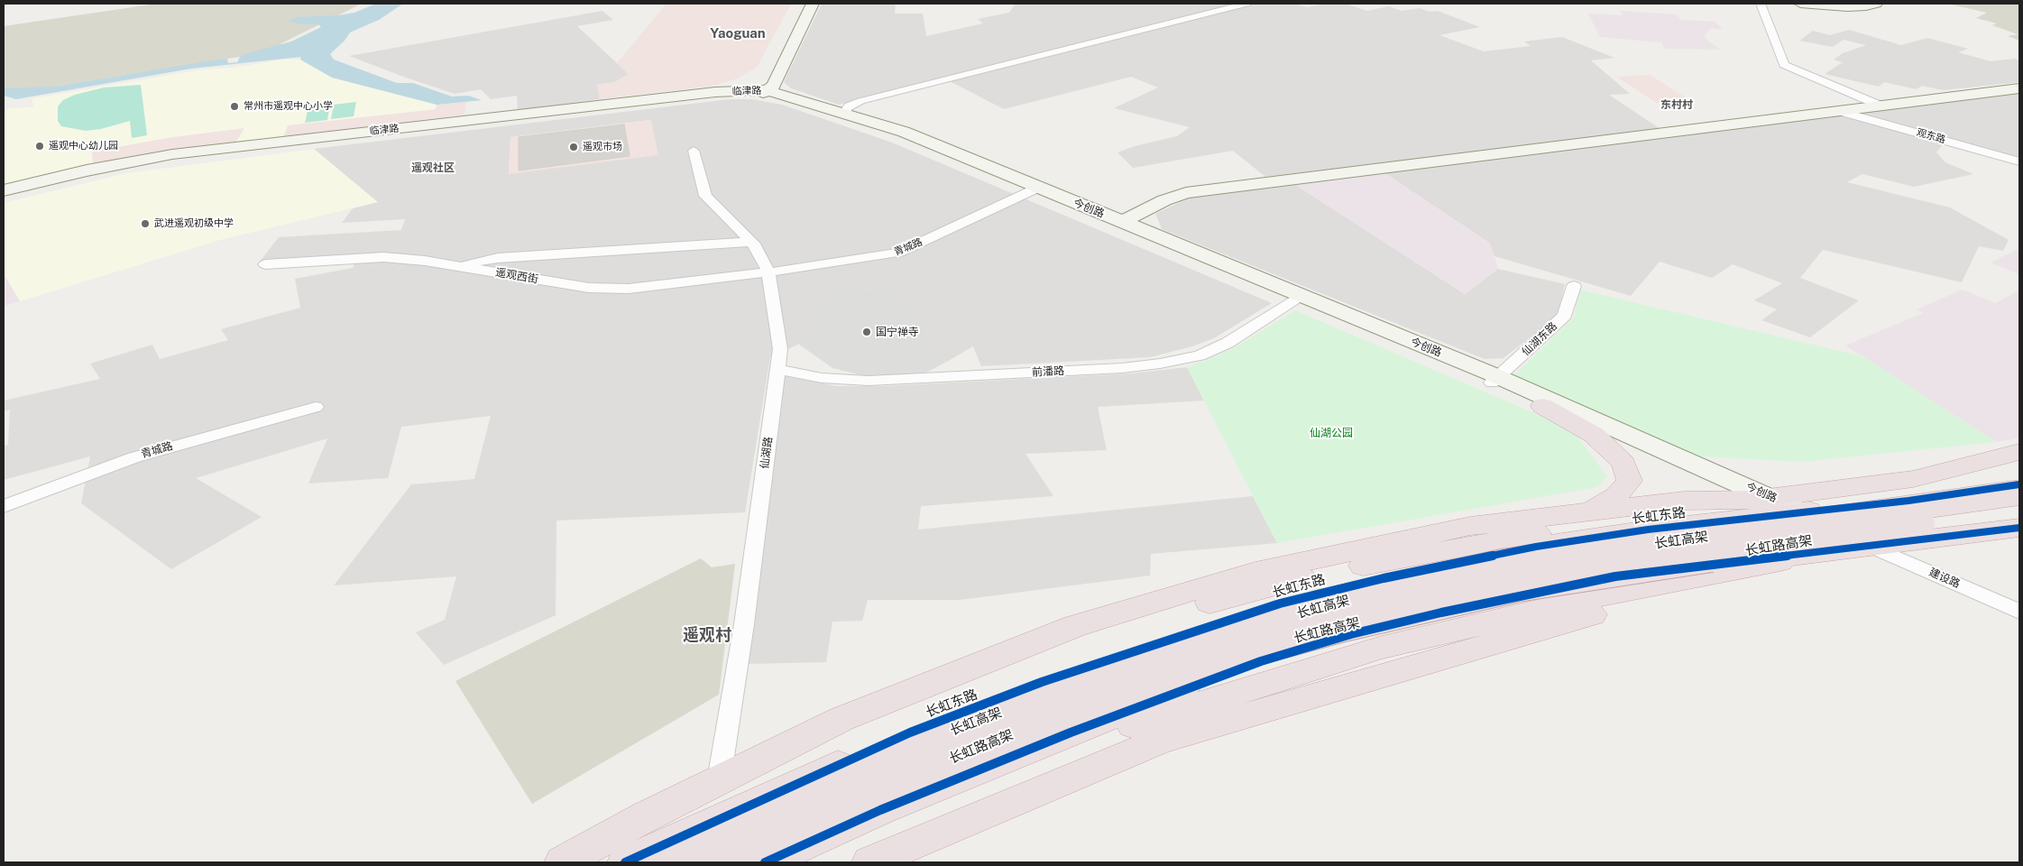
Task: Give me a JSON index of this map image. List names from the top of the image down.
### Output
{
  "streets": {
    "highway": ["长虹东路", "长虹高架", "长虹路高架"],
    "main road": ["临津路", "今创路"],
    "street": [
      "观东路",
      "青城路",
      "遥观西街",
      "仙湖东路",
      "前潘路",
      "仙湖路",
      "建设路"
    ]
  },
  "crossings": [
    ["临津路", "今创路"],
    ["今创路", "青城路"],
    ["今创路", "仙湖东路"],
    ["今创路", "前潘路"],
    ["今创路", "长虹东路"],
    ["今创路", "建设路"],
    ["青城路", "遥观西街"],
    ["青城路", "仙湖路"],
    ["遥观西街", "仙湖路"],
    ["前潘路", "仙湖路"]
  ],
  "districts": [
    "Yaoguan",
    "东村村",
    "遥观社区",
    "遥观村"
  ],
  "parks": ["仙湖公园"],
  "places": [
    "常州市遥观中心小学",
    "遥观中心幼儿园",
    "遥观市场",
    "武进遥观初级中学",
    "国宁禅寺"
  ]
}
